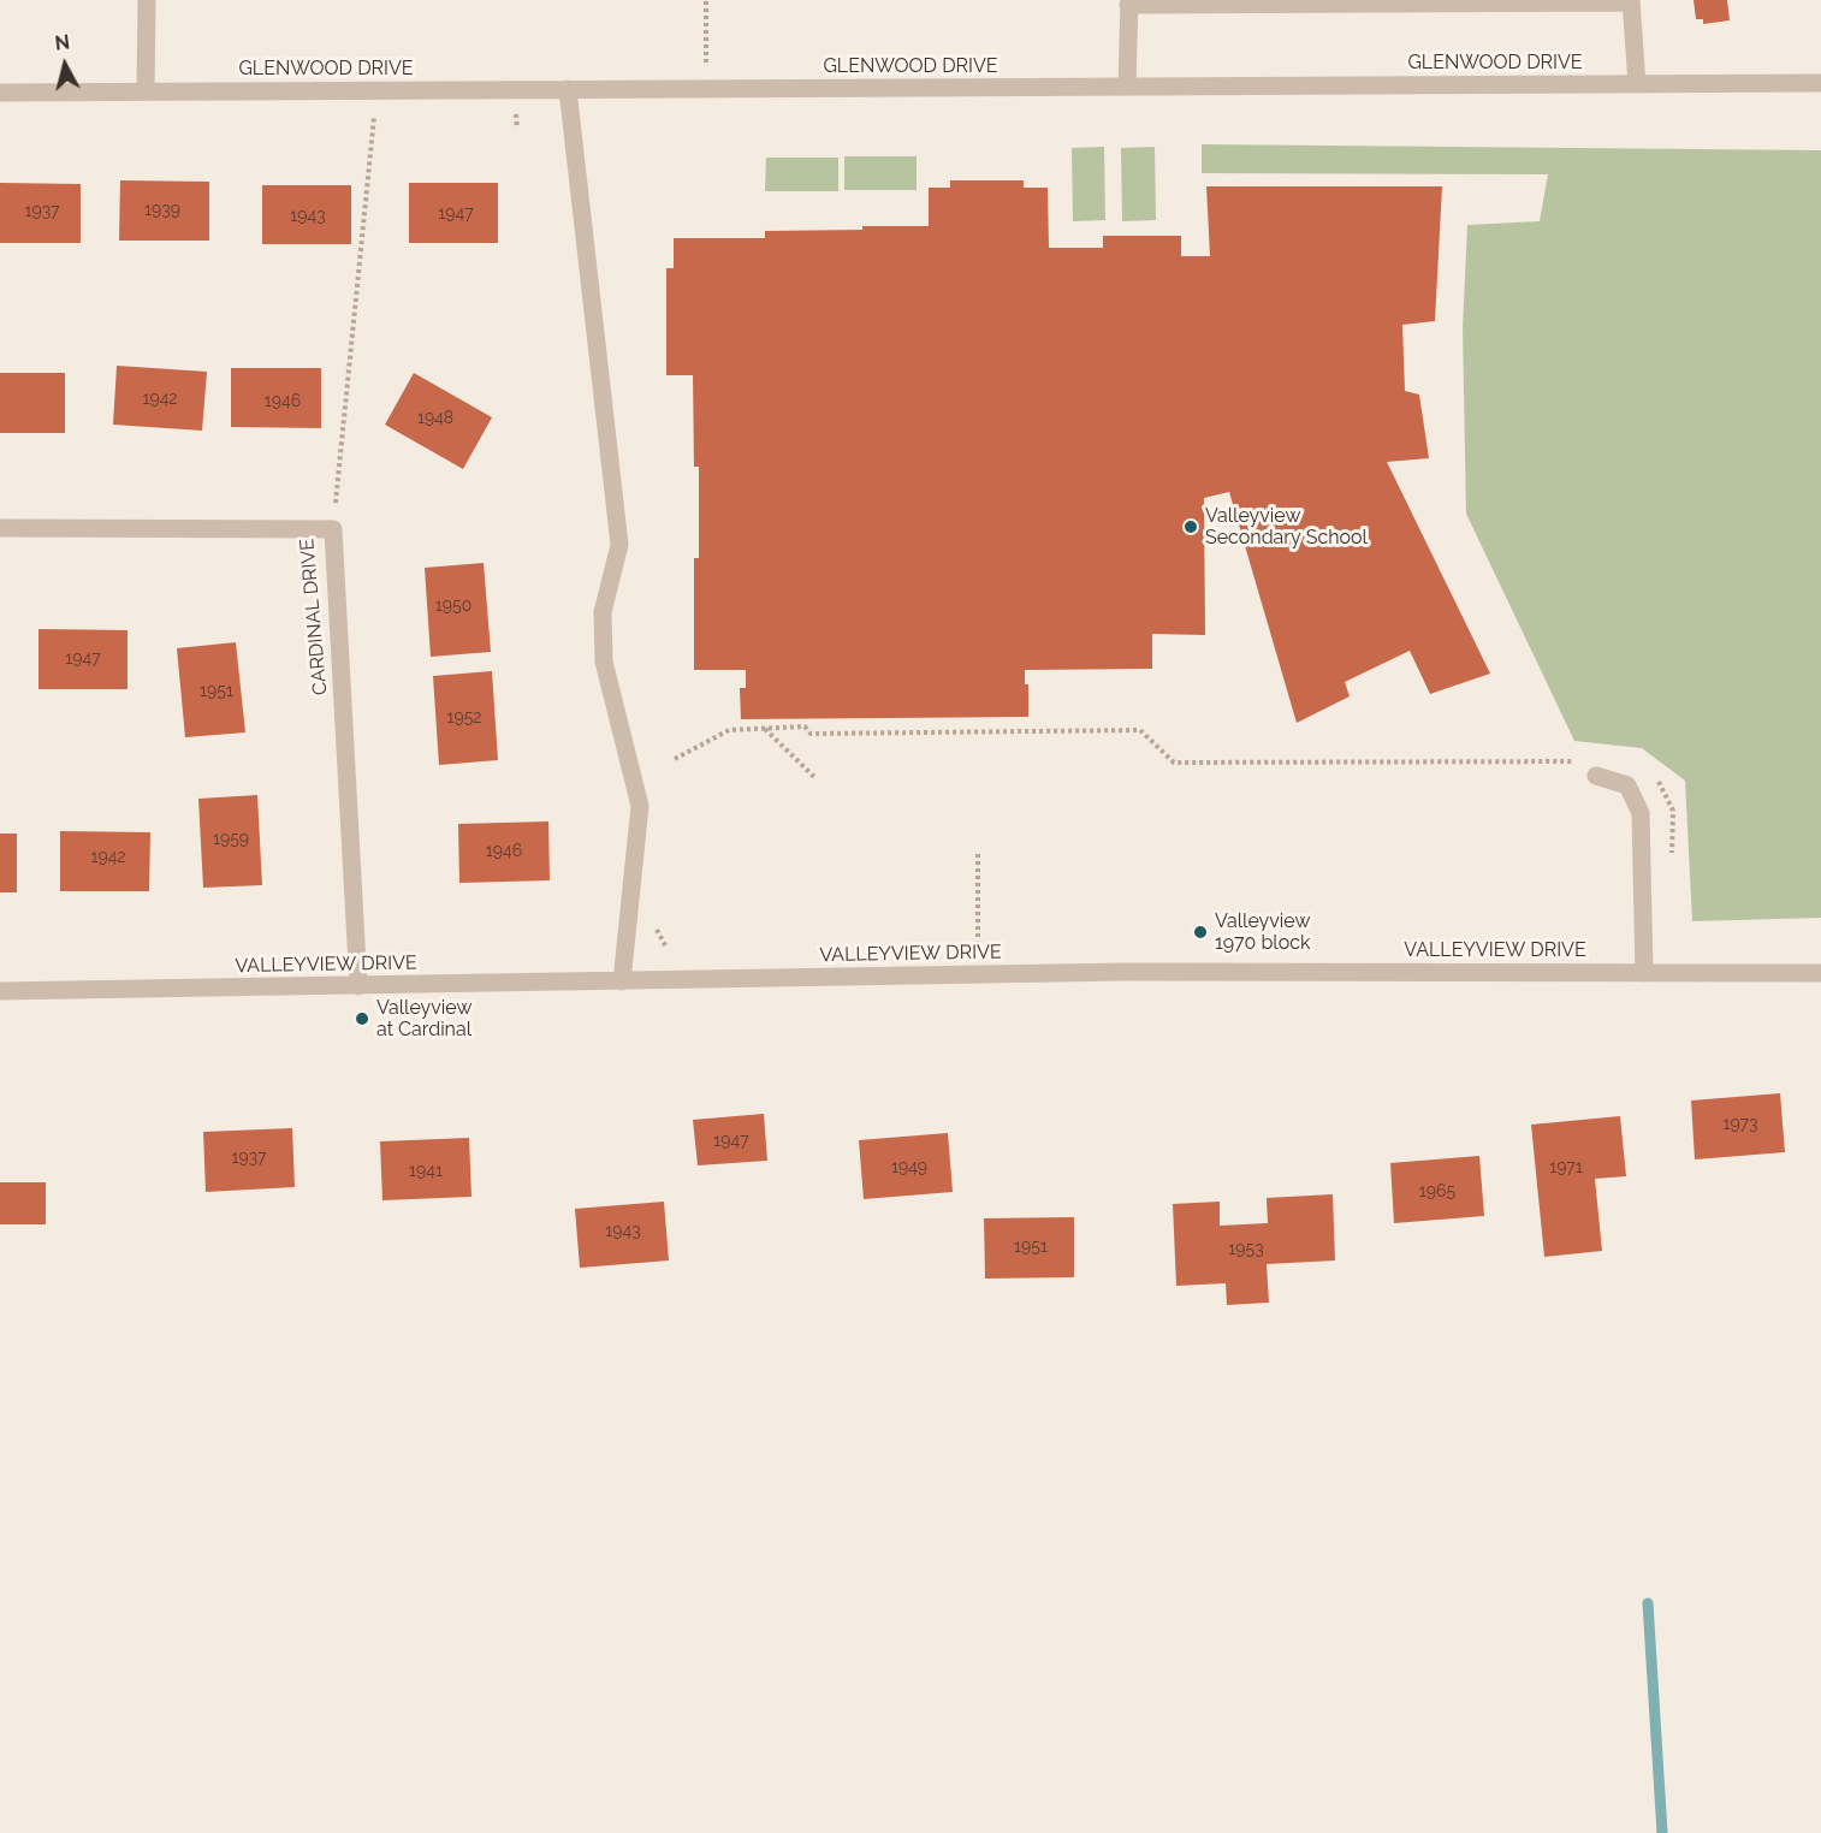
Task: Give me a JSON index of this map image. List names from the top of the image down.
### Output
{
  "streets": {
    "street": ["GLENWOOD DRIVE", "CARDINAL DRIVE", "VALLEYVIEW DRIVE"]
  },
  "crossings": [
    ["CARDINAL DRIVE", "VALLEYVIEW DRIVE"]
  ],
  "places": ["Valleyview Secondary School", "Valleyview 1970 block", "Valleyview at Cardinal"],
  "house_numbers": [
    "1939",
    "1937",
    "1947",
    "1943",
    "1942",
    "1946",
    "1948",
    "1950",
    "1947",
    "1951",
    "1952",
    "1959",
    "1946",
    "1942",
    "1973",
    "1947",
    "1937",
    "1949",
    "1971",
    "1941",
    "1965",
    "1943",
    "1951",
    "1953"
  ],
  "north": "top"
}
